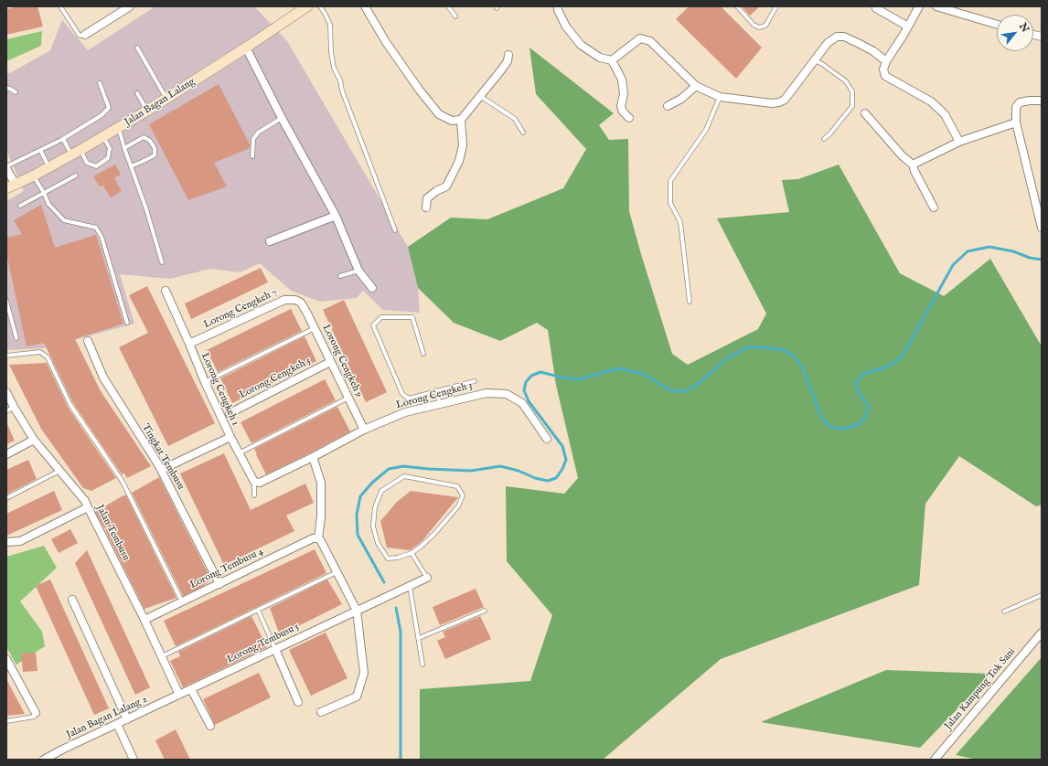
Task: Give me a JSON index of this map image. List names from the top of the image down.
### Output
{
  "streets": {
    "main road": ["Jalan Bagan Lalang"],
    "street": [
      "Lorong Cengkeh 7",
      "Lorong Cengkeh 9",
      "Lorong Cengkeh 5",
      "Lorong Cengkeh 1",
      "Lorong Cengkeh 3",
      "Tingkat Tembusu",
      "Jalan Tembusu",
      "Lorong Tembusu 4",
      "Lorong Tembusu 5",
      "Jalan Kampung Tok Sani",
      "Jalan Bagan Lalang 2"
    ]
  },
  "crossings": [
    ["Lorong Cengkeh 7", "Lorong Cengkeh 9"],
    ["Lorong Cengkeh 7", "Lorong Cengkeh 1"],
    ["Lorong Cengkeh 9", "Lorong Cengkeh 5"],
    ["Lorong Cengkeh 9", "Lorong Cengkeh 3"],
    ["Lorong Cengkeh 1", "Lorong Cengkeh 3"],
    ["Tingkat Tembusu", "Lorong Tembusu 4"],
    ["Jalan Tembusu", "Lorong Tembusu 4"],
    ["Jalan Tembusu", "Lorong Tembusu 5"],
    ["Jalan Tembusu", "Jalan Bagan Lalang 2"],
    ["Lorong Tembusu 5", "Jalan Bagan Lalang 2"]
  ],
  "north": "top right"
}
